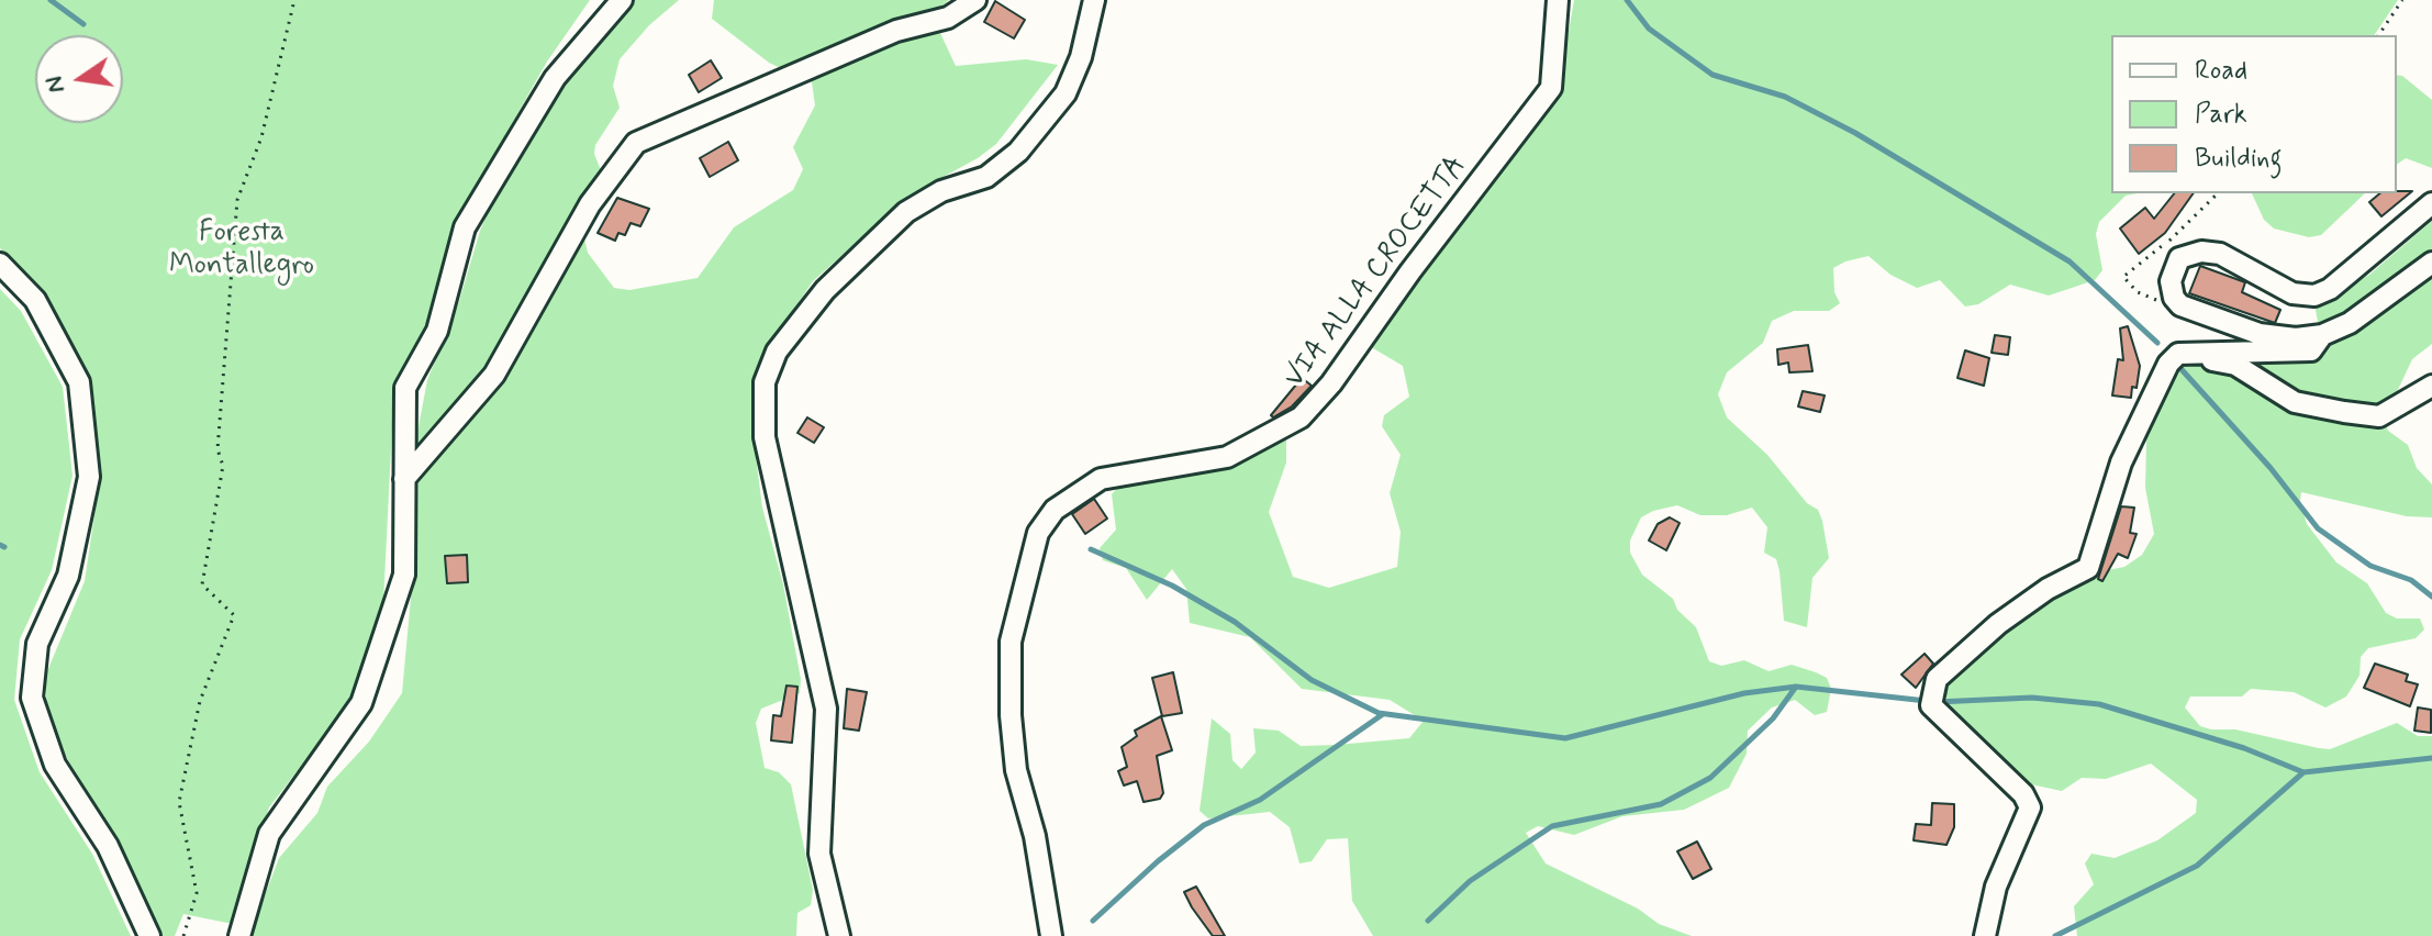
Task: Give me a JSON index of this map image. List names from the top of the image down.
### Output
{
  "streets": {
    "street": ["VIA ALLA CROCETTA"]
  },
  "parks": ["Foresta Montallegro"],
  "legend": ["Road", "Park", "Building"],
  "north": "left"
}
